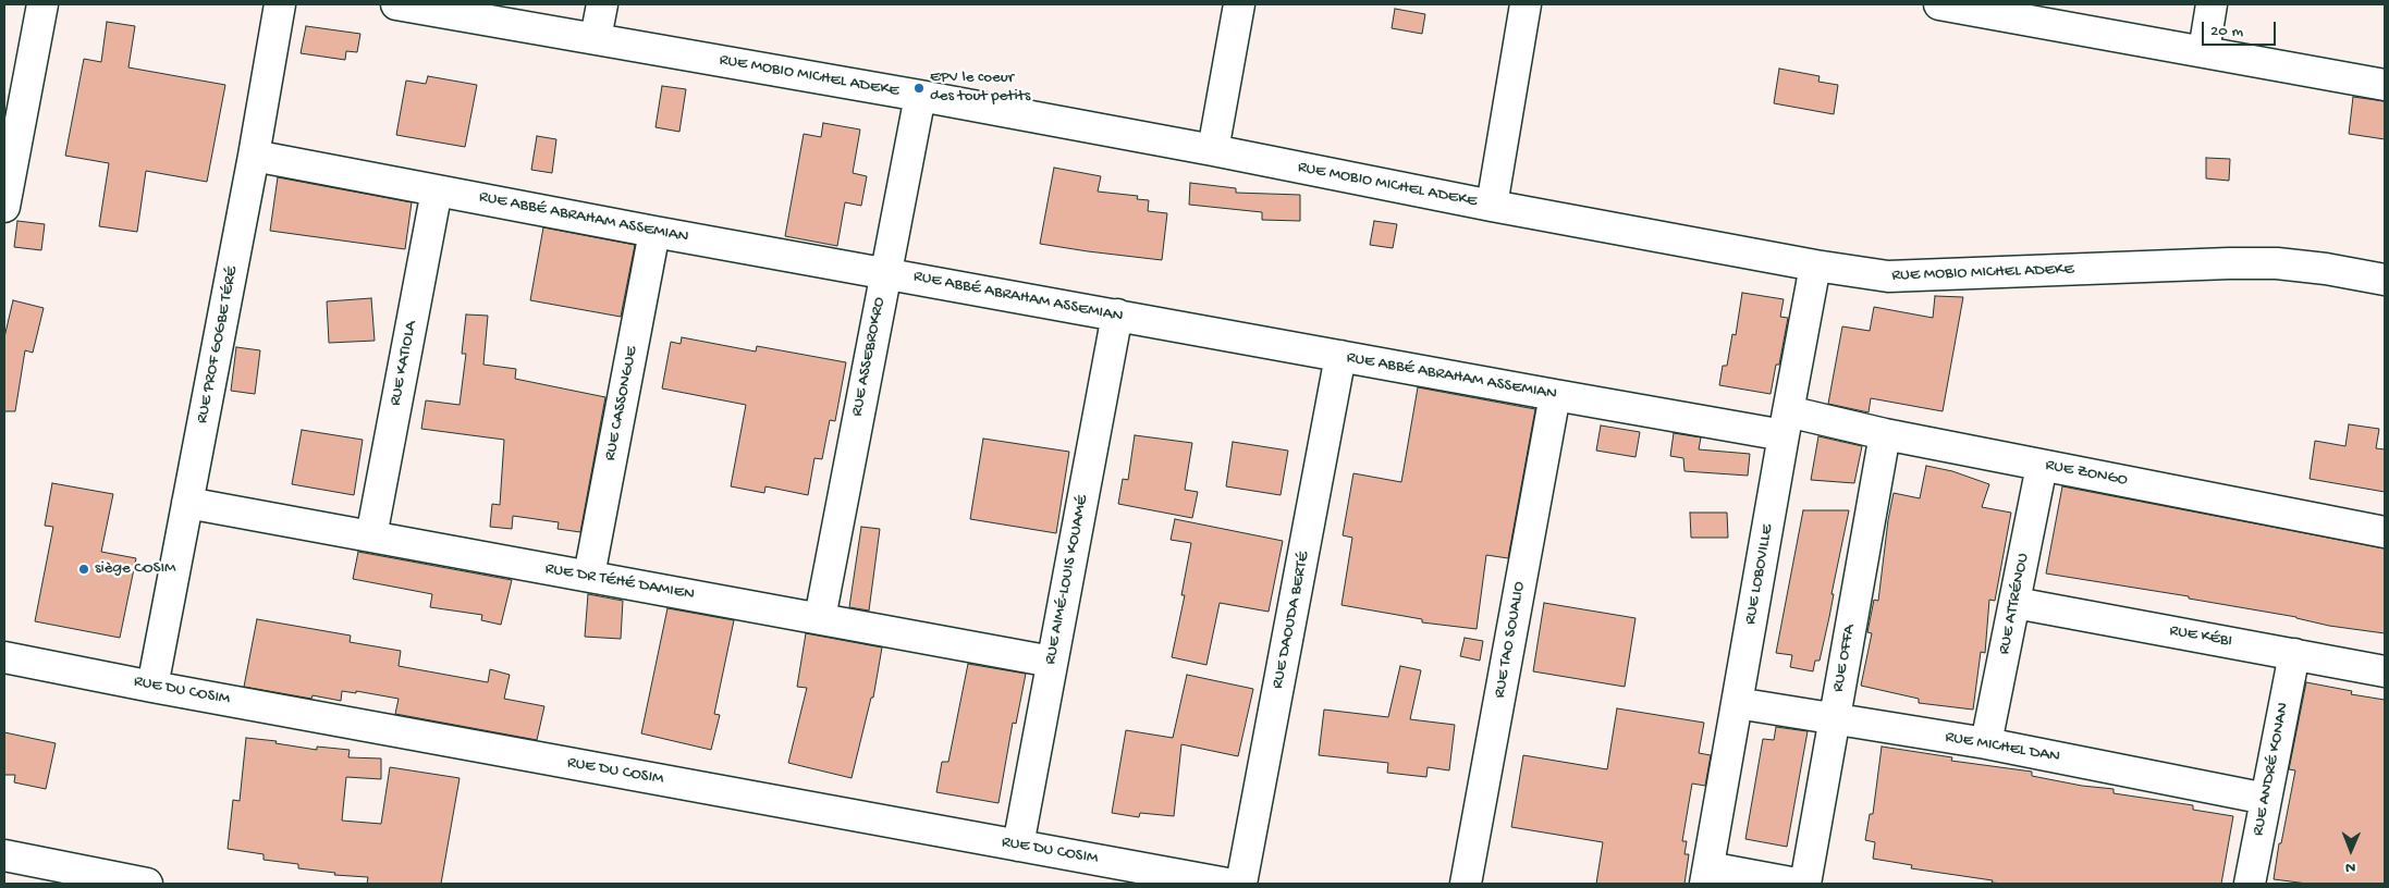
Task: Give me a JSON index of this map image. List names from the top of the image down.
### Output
{
  "streets": {
    "street": [
      "RUE MOBIO MICHEL ADEKE",
      "RUE ABBÉ ABRAHAM ASSEMIAN",
      "RUE PROF GOGBE TÉRÉ",
      "RUE ASSEBROKRO",
      "RUE KATIOLA",
      "RUE CASSONGUE",
      "RUE ZONGO",
      "RUE LOBOVILLE",
      "RUE AIMÉ-LOUIS KOUAMÉ",
      "RUE DR TÉHÉ DAMIEN",
      "RUE ATTRÉNOU",
      "RUE DAOUDA BERTÉ",
      "RUE KÉBI",
      "RUE TAO SOUALIO",
      "RUE OFFA",
      "RUE DU COSIM",
      "RUE MICHEL DAN",
      "RUE ANDRÉ KONAN"
    ]
  },
  "crossings": [
    ["RUE MOBIO MICHEL ADEKE", "RUE ASSEBROKRO"],
    ["RUE MOBIO MICHEL ADEKE", "RUE LOBOVILLE"],
    ["RUE ABBÉ ABRAHAM ASSEMIAN", "RUE PROF GOGBE TÉRÉ"],
    ["RUE ABBÉ ABRAHAM ASSEMIAN", "RUE ASSEBROKRO"],
    ["RUE ABBÉ ABRAHAM ASSEMIAN", "RUE KATIOLA"],
    ["RUE ABBÉ ABRAHAM ASSEMIAN", "RUE CASSONGUE"],
    ["RUE ABBÉ ABRAHAM ASSEMIAN", "RUE ZONGO"],
    ["RUE ABBÉ ABRAHAM ASSEMIAN", "RUE LOBOVILLE"],
    ["RUE ABBÉ ABRAHAM ASSEMIAN", "RUE AIMÉ-LOUIS KOUAMÉ"],
    ["RUE ABBÉ ABRAHAM ASSEMIAN", "RUE DAOUDA BERTÉ"],
    ["RUE ABBÉ ABRAHAM ASSEMIAN", "RUE TAO SOUALIO"],
    ["RUE PROF GOGBE TÉRÉ", "RUE DR TÉHÉ DAMIEN"],
    ["RUE PROF GOGBE TÉRÉ", "RUE DU COSIM"],
    ["RUE ASSEBROKRO", "RUE DR TÉHÉ DAMIEN"],
    ["RUE KATIOLA", "RUE DR TÉHÉ DAMIEN"],
    ["RUE CASSONGUE", "RUE DR TÉHÉ DAMIEN"],
    ["RUE ZONGO", "RUE LOBOVILLE"],
    ["RUE ZONGO", "RUE ATTRÉNOU"],
    ["RUE ZONGO", "RUE OFFA"],
    ["RUE LOBOVILLE", "RUE MICHEL DAN"],
    ["RUE AIMÉ-LOUIS KOUAMÉ", "RUE DR TÉHÉ DAMIEN"],
    ["RUE AIMÉ-LOUIS KOUAMÉ", "RUE DU COSIM"],
    ["RUE ATTRÉNOU", "RUE KÉBI"],
    ["RUE ATTRÉNOU", "RUE MICHEL DAN"],
    ["RUE KÉBI", "RUE ANDRÉ KONAN"],
    ["RUE OFFA", "RUE MICHEL DAN"],
    ["RUE MICHEL DAN", "RUE ANDRÉ KONAN"]
  ],
  "places": ["EPV le coeur des tout petits", "siège COSIM"],
  "scale_bar": "20 m",
  "north": "bottom"
}
